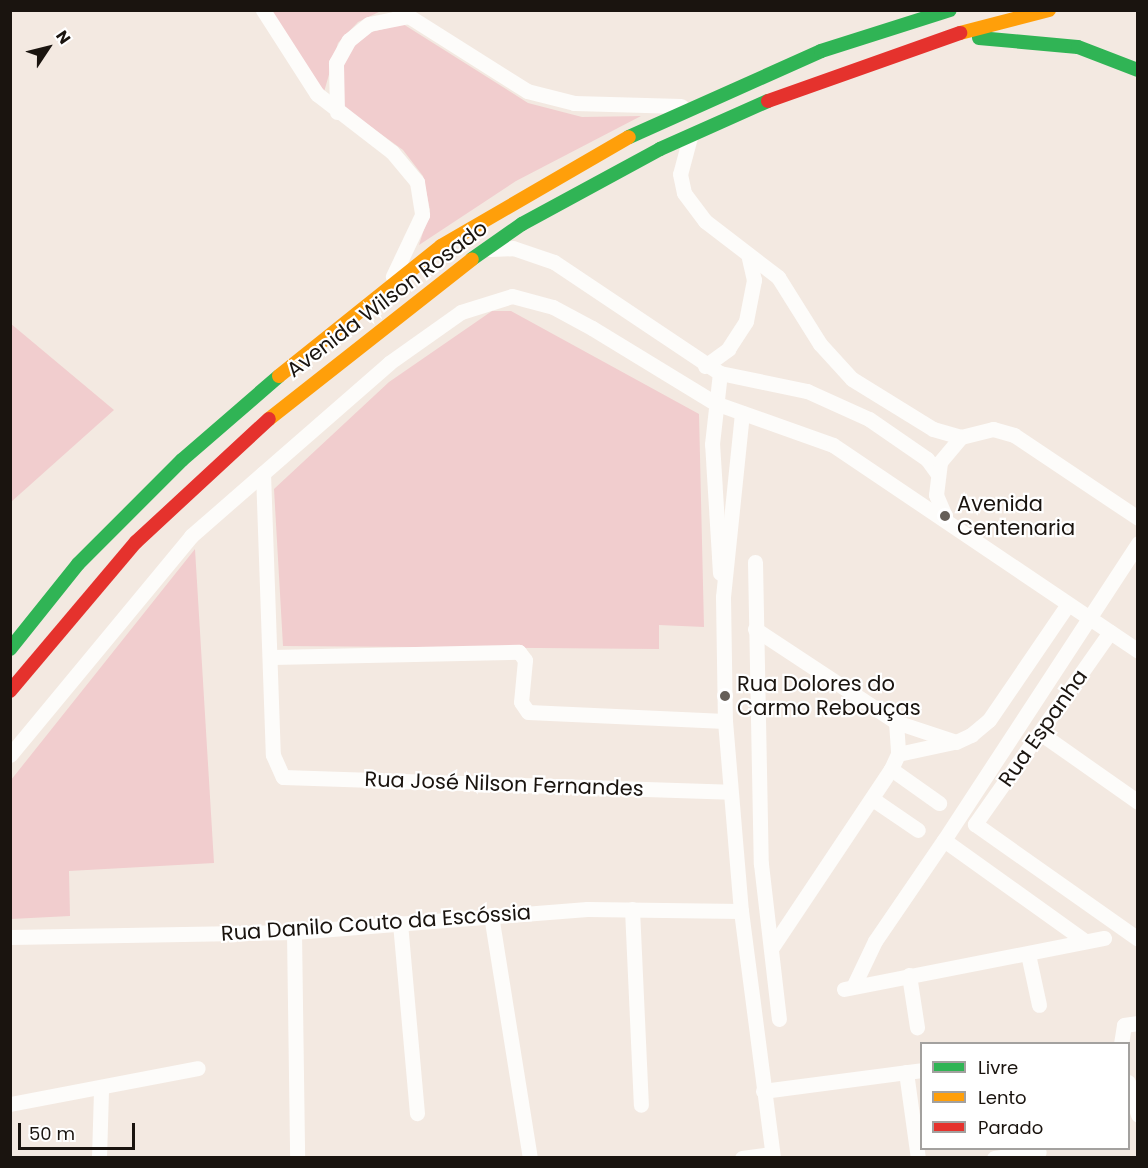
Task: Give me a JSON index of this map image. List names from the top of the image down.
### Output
{
  "streets": {
    "highway": ["Avenida Wilson Rosado"],
    "street": ["Rua Espanha", "Rua José Nilson Fernandes", "Rua Danilo Couto da Escóssia"]
  },
  "places": ["Avenida Centenaria", "Rua Dolores do Carmo Rebouças"],
  "legend": ["Livre", "Lento", "Parado"],
  "scale_bar": "50 m",
  "north": "top right"
}
